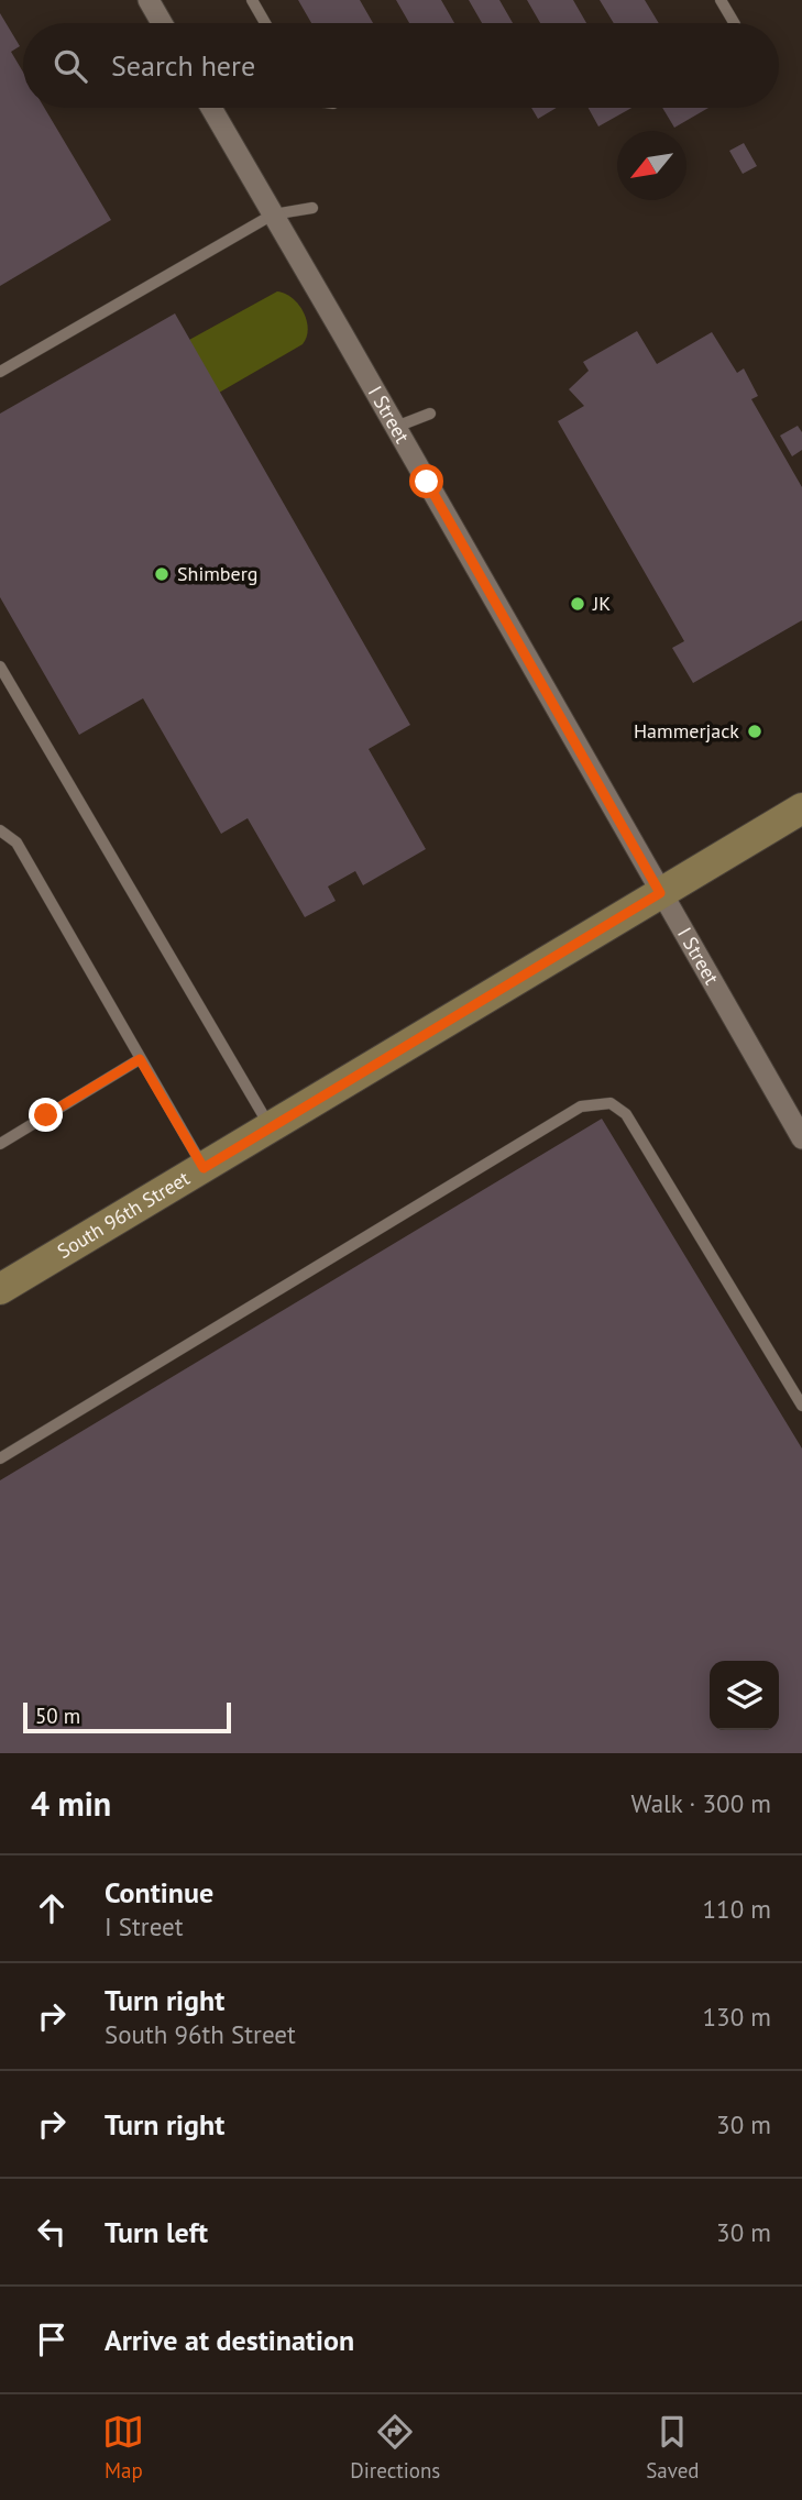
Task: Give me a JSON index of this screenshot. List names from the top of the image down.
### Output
{
  "streets": {
    "street": ["I Street", "South 96th Street"]
  },
  "crossings": [
    ["I Street", "South 96th Street"]
  ],
  "places": ["Shimberg", "JK", "Hammerjack"],
  "scale_bar": "50 m",
  "north": "bottom left",
  "page": {
    "search": "Search here",
    "scale": "50 m",
    "heading": ["4 min", "Walk · 300 m"],
    "list": [
      ["Continue", "I Street", "110 m"],
      ["Turn right", "South 96th Street", "130 m"],
      ["Turn right", "30 m"],
      ["Turn left", "30 m"],
      "Arrive at destination"
    ],
    "nav": ["Map", "Directions", "Saved"]
  }
}
